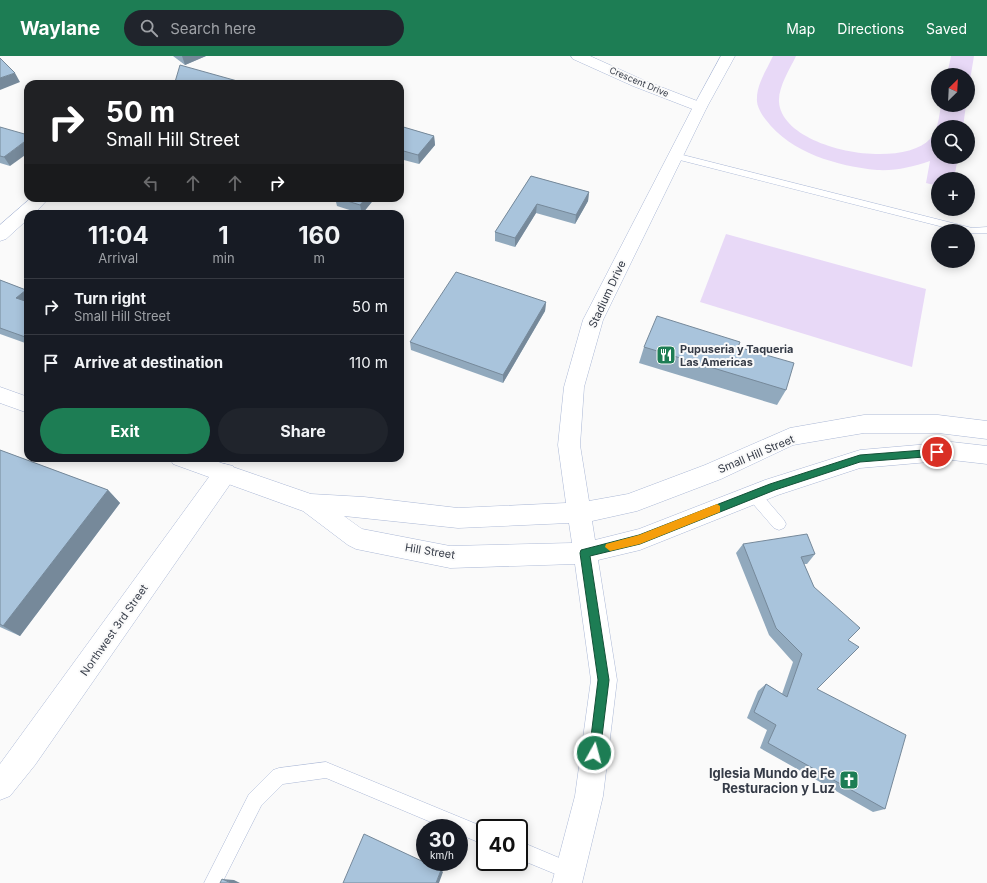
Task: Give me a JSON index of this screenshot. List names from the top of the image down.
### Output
{
  "streets": {
    "street": [
      "Crescent Drive",
      "Stadium Drive",
      "Small Hill Street",
      "Hill Street",
      "Northwest 3rd Street"
    ]
  },
  "crossings": [
    ["Crescent Drive", "Stadium Drive"],
    ["Stadium Drive", "Small Hill Street"],
    ["Stadium Drive", "Hill Street"],
    ["Small Hill Street", "Hill Street"],
    ["Hill Street", "Northwest 3rd Street"]
  ],
  "places": {
    "restaurant": ["Pupuseria y Taqueria Las Americas"],
    "church": ["Iglesia Mundo de Fe Resturacion y Luz"]
  },
  "north": "top right",
  "page": {
    "header": "Waylane",
    "search": "Search here",
    "nav": ["Map", "Directions", "Saved"],
    "map_buttons": ["+", "−"],
    "turn": ["50 m", "Small Hill Street"],
    "eta": [
      "11:04",
      "Arrival",
      "1",
      "min",
      "160",
      "m"
    ],
    "list": [
      {
        "name": "Turn right",
        "note": "Small Hill Street",
        "value": "50 m"
      },
      {
        "name": "Arrive at destination",
        "value": "110 m"
      }
    ],
    "buttons": ["Exit", "Share"],
    "speed": "30 km/h",
    "limit": "40"
  }
}
